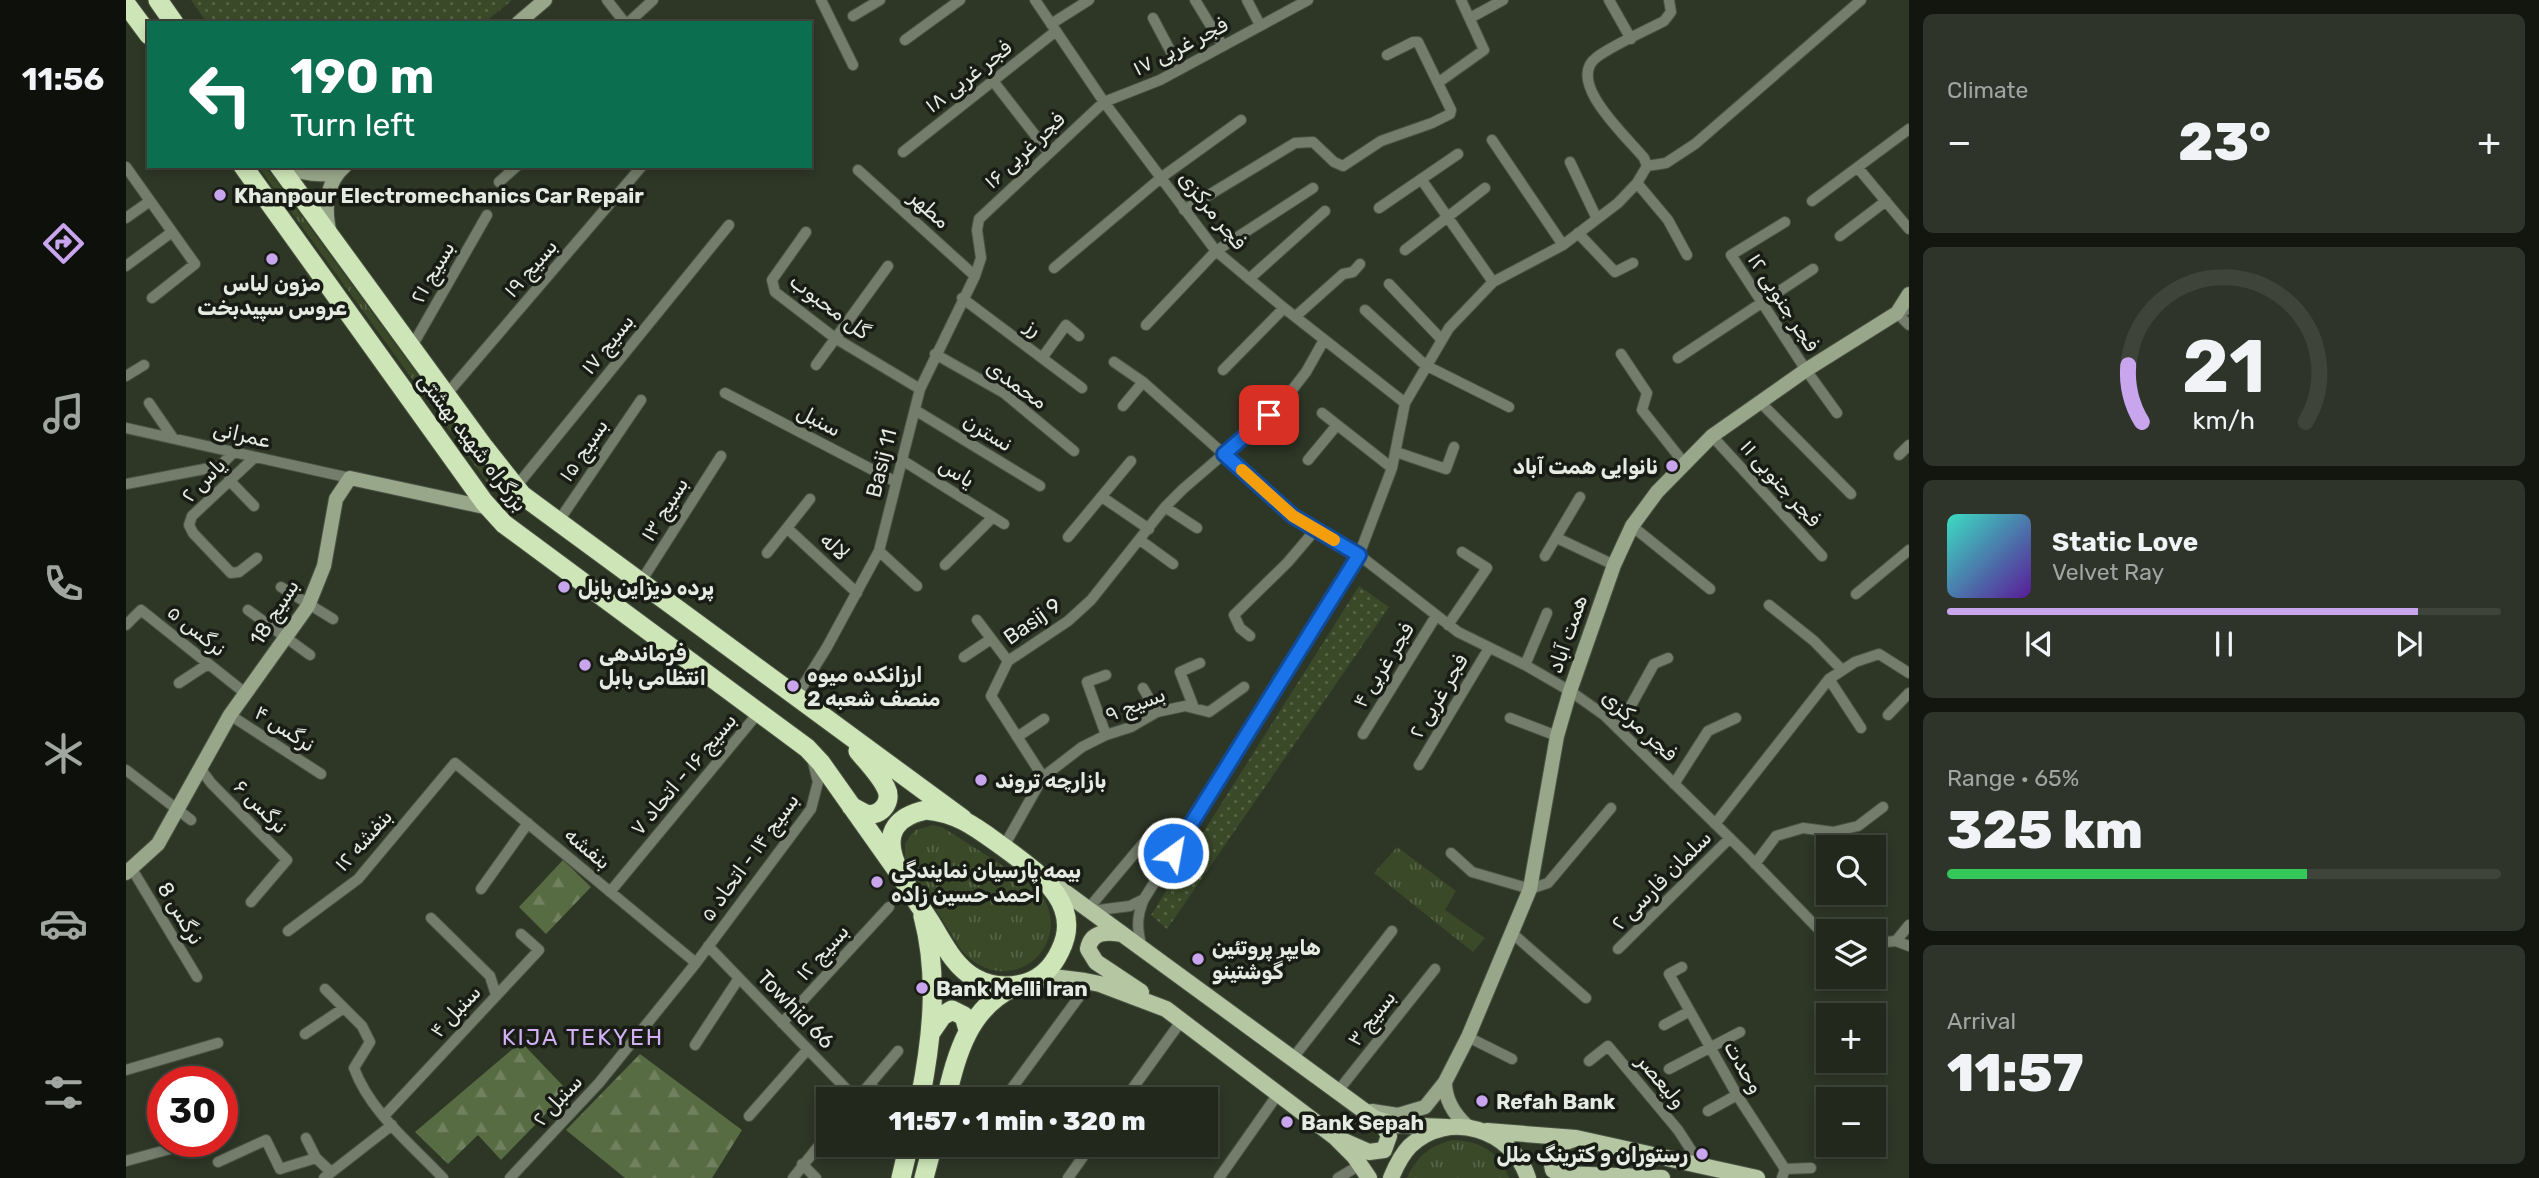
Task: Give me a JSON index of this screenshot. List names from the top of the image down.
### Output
{
  "streets": {
    "highway": ["بزرگراه شهید بهشتی"],
    "main road": ["بسیج 18", "همت آباد"],
    "street": [
      "فجر غربی ۱۷",
      "فجر غربی ۱۸",
      "فجر غربی ۱۶",
      "مطهر",
      "فجر مرکزی",
      "بسیج ۱۹",
      "بسیج ۲۱",
      "فجر جنوبی ۱۲",
      "گل محبوب",
      "رز",
      "بسیج ۱۷",
      "محمدی",
      "سنبل",
      "نسترن",
      "عمرانی",
      "بسیج ۱۵",
      "Basij 11",
      "یاس",
      "یاس ۲",
      "فجر جنوبی ۱۱",
      "بسیج ۱۳",
      "لاله",
      "Basij 9",
      "نرگس ۵",
      "فجر غربی ۴",
      "فجر غربی ۲",
      "بسیج ۹",
      "نرگس ۴",
      "بسیج ۱۶ - اتحاد ۷",
      "نرگس ۶",
      "بنفشه ۱۲",
      "بنفشه",
      "بسیج ۱۴ - اتحاد ۵",
      "سلمان فارسی ۲",
      "نرگس 8",
      "بسیج ۱۲",
      "Towhid 66",
      "سنبل ۴",
      "بسیج ۳",
      "وحدت",
      "ولیعصر",
      "سنبل ۲"
    ]
  },
  "crossings": [
    ["فجر غربی ۱۷", "فجر غربی ۱۶"],
    ["فجر غربی ۱۷", "فجر مرکزی"],
    ["فجر غربی ۱۸", "فجر مرکزی"],
    ["فجر غربی ۱۶", "فجر مرکزی"],
    ["فجر غربی ۱۶", "Basij 11"],
    ["مطهر", "Basij 11"],
    ["فجر مرکزی", "Basij 9"],
    ["فجر مرکزی", "همت آباد"],
    ["فجر مرکزی", "فجر غربی ۴"],
    ["فجر مرکزی", "فجر غربی ۲"],
    ["فجر مرکزی", "سلمان فارسی ۲"],
    ["بسیج ۱۹", "بزرگراه شهید بهشتی"],
    ["بسیج ۲۱", "بزرگراه شهید بهشتی"],
    ["فجر جنوبی ۱۲", "همت آباد"],
    ["گل محبوب", "Basij 11"],
    ["رز", "Basij 11"],
    ["بسیج ۱۷", "بزرگراه شهید بهشتی"],
    ["محمدی", "Basij 11"],
    ["سنبل", "Basij 11"],
    ["نسترن", "Basij 11"],
    ["عمرانی", "یاس ۲"],
    ["عمرانی", "بسیج 18"],
    ["بزرگراه شهید بهشتی", "بسیج ۱۵"],
    ["بزرگراه شهید بهشتی", "Basij 11"],
    ["بزرگراه شهید بهشتی", "بسیج ۱۳"],
    ["بزرگراه شهید بهشتی", "بسیج ۱۶ - اتحاد ۷"],
    ["بزرگراه شهید بهشتی", "بسیج ۱۴ - اتحاد ۵"],
    ["Basij 11", "یاس"],
    ["Basij 11", "لاله"],
    ["فجر جنوبی ۱۱", "همت آباد"],
    ["بسیج 18", "نرگس ۵"],
    ["بسیج 18", "نرگس ۴"],
    ["بسیج 18", "نرگس ۶"],
    ["بسیج 18", "نرگس 8"],
    ["Basij 9", "بسیج ۹"],
    ["بسیج ۱۶ - اتحاد ۷", "بنفشه"],
    ["بنفشه ۱۲", "بنفشه"],
    ["بنفشه", "سنبل ۲"],
    ["بسیج ۱۴ - اتحاد ۵", "Towhid 66"],
    ["بسیج ۱۴ - اتحاد ۵", "سنبل ۲"],
    ["بسیج ۱۲", "Towhid 66"],
    ["Towhid 66", "سنبل ۲"]
  ],
  "districts": ["KIJA TEKYEH"],
  "places": [
    "Khanpour Electromechanics Car Repair",
    "مزون لباس عروس سپیدبخت",
    "نانوایی همت آباد",
    "پرده دیزاین بابل",
    "فرماندهی انتظامی بابل",
    "ارزانکده میوه منصف شعبه 2",
    "بازارچه تروند",
    "بیمه پارسیان نمایندگی احمد حسین زاده",
    "هایپر پروتئین گوشتینو",
    "Bank Melli Iran",
    "Refah Bank",
    "Bank Sepah",
    "رستوران و کترینگ ملل"
  ],
  "page": {
    "tabs": "11:56",
    "tile": [
      "Climate",
      ["Range · 65%", "325 km"],
      ["Arrival", "11:57"]
    ],
    "turn": ["190 m", "Turn left"],
    "heat": ["−", "23°", "+"],
    "song": ["Static Love", "Velvet Ray"],
    "map_buttons": ["+", "−"],
    "limit": "30",
    "trip": "11:57 · 1 min · 320 m",
    "gauge": ["21", "km/h"]
  }
}
